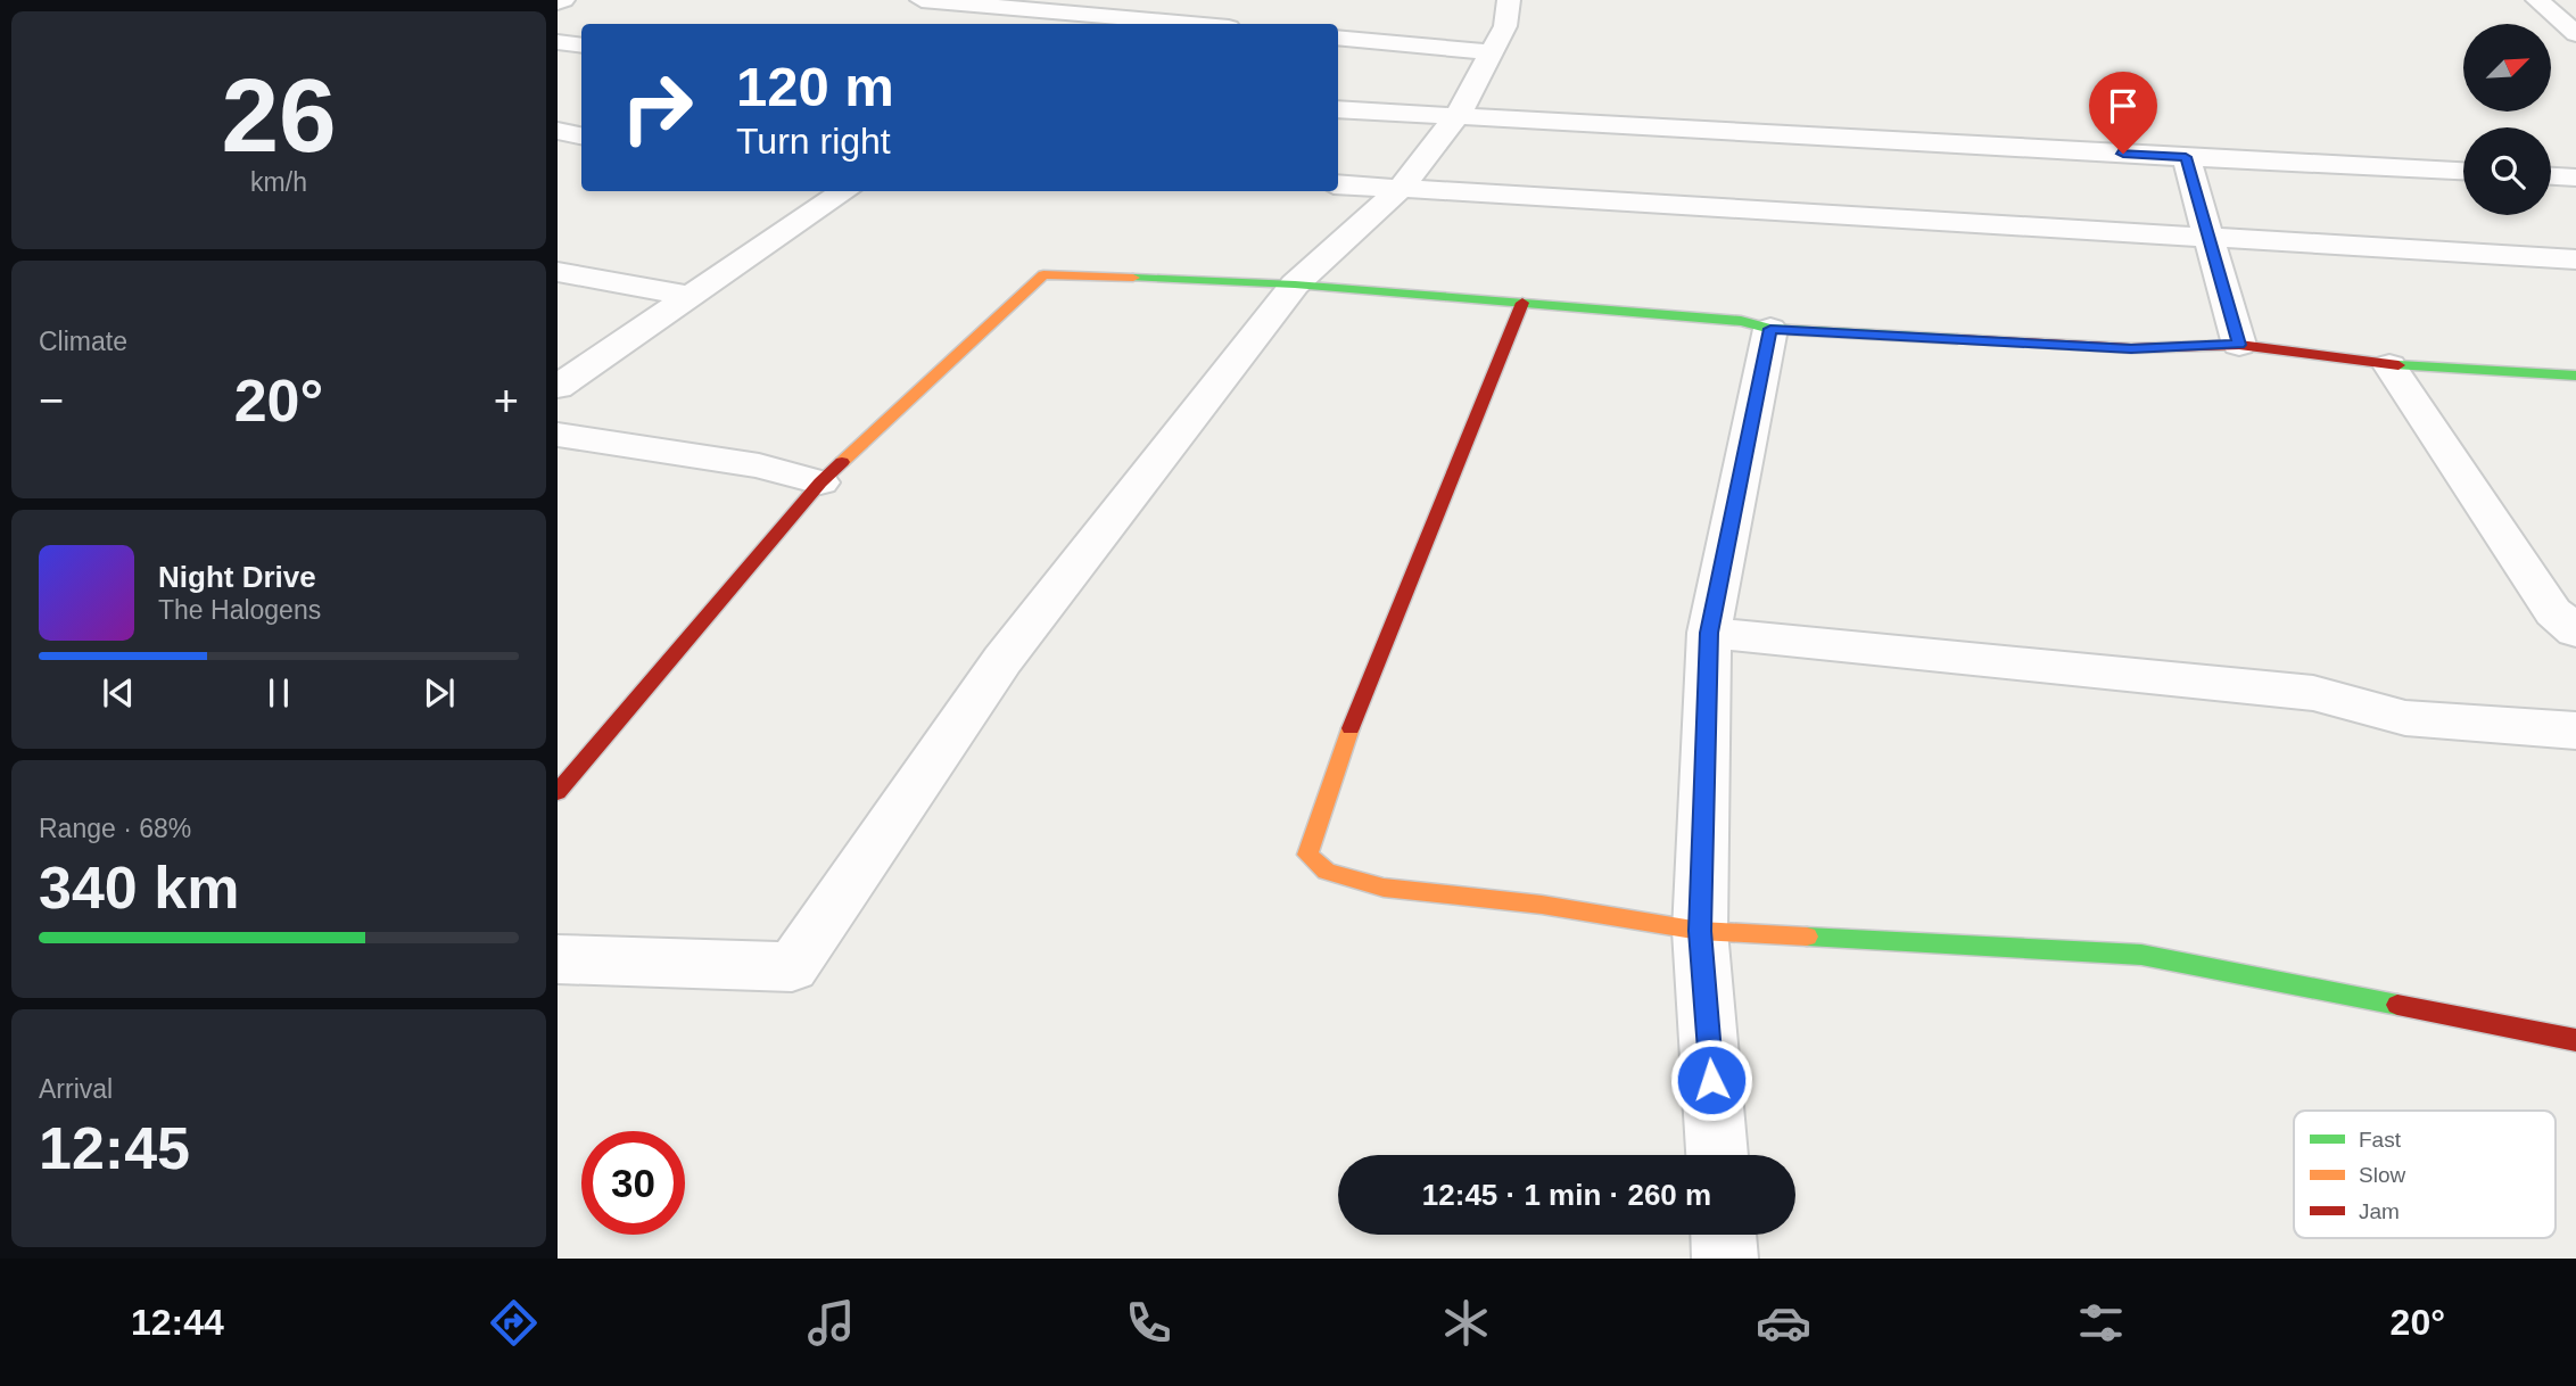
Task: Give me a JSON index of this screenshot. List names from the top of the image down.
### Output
{
  "legend": ["Fast", "Slow", "Jam"],
  "north": "top right",
  "page": {
    "tile": [
      ["26", "km/h"],
      "Climate",
      ["Range · 68%", "340 km"],
      ["Arrival", "12:45"]
    ],
    "turn": ["120 m", "Turn right"],
    "heat": ["−", "20°", "+"],
    "song": ["Night Drive", "The Halogens"],
    "limit": "30",
    "trip": "12:45 · 1 min · 260 m",
    "tabs": ["12:44", "20°"]
  }
}
